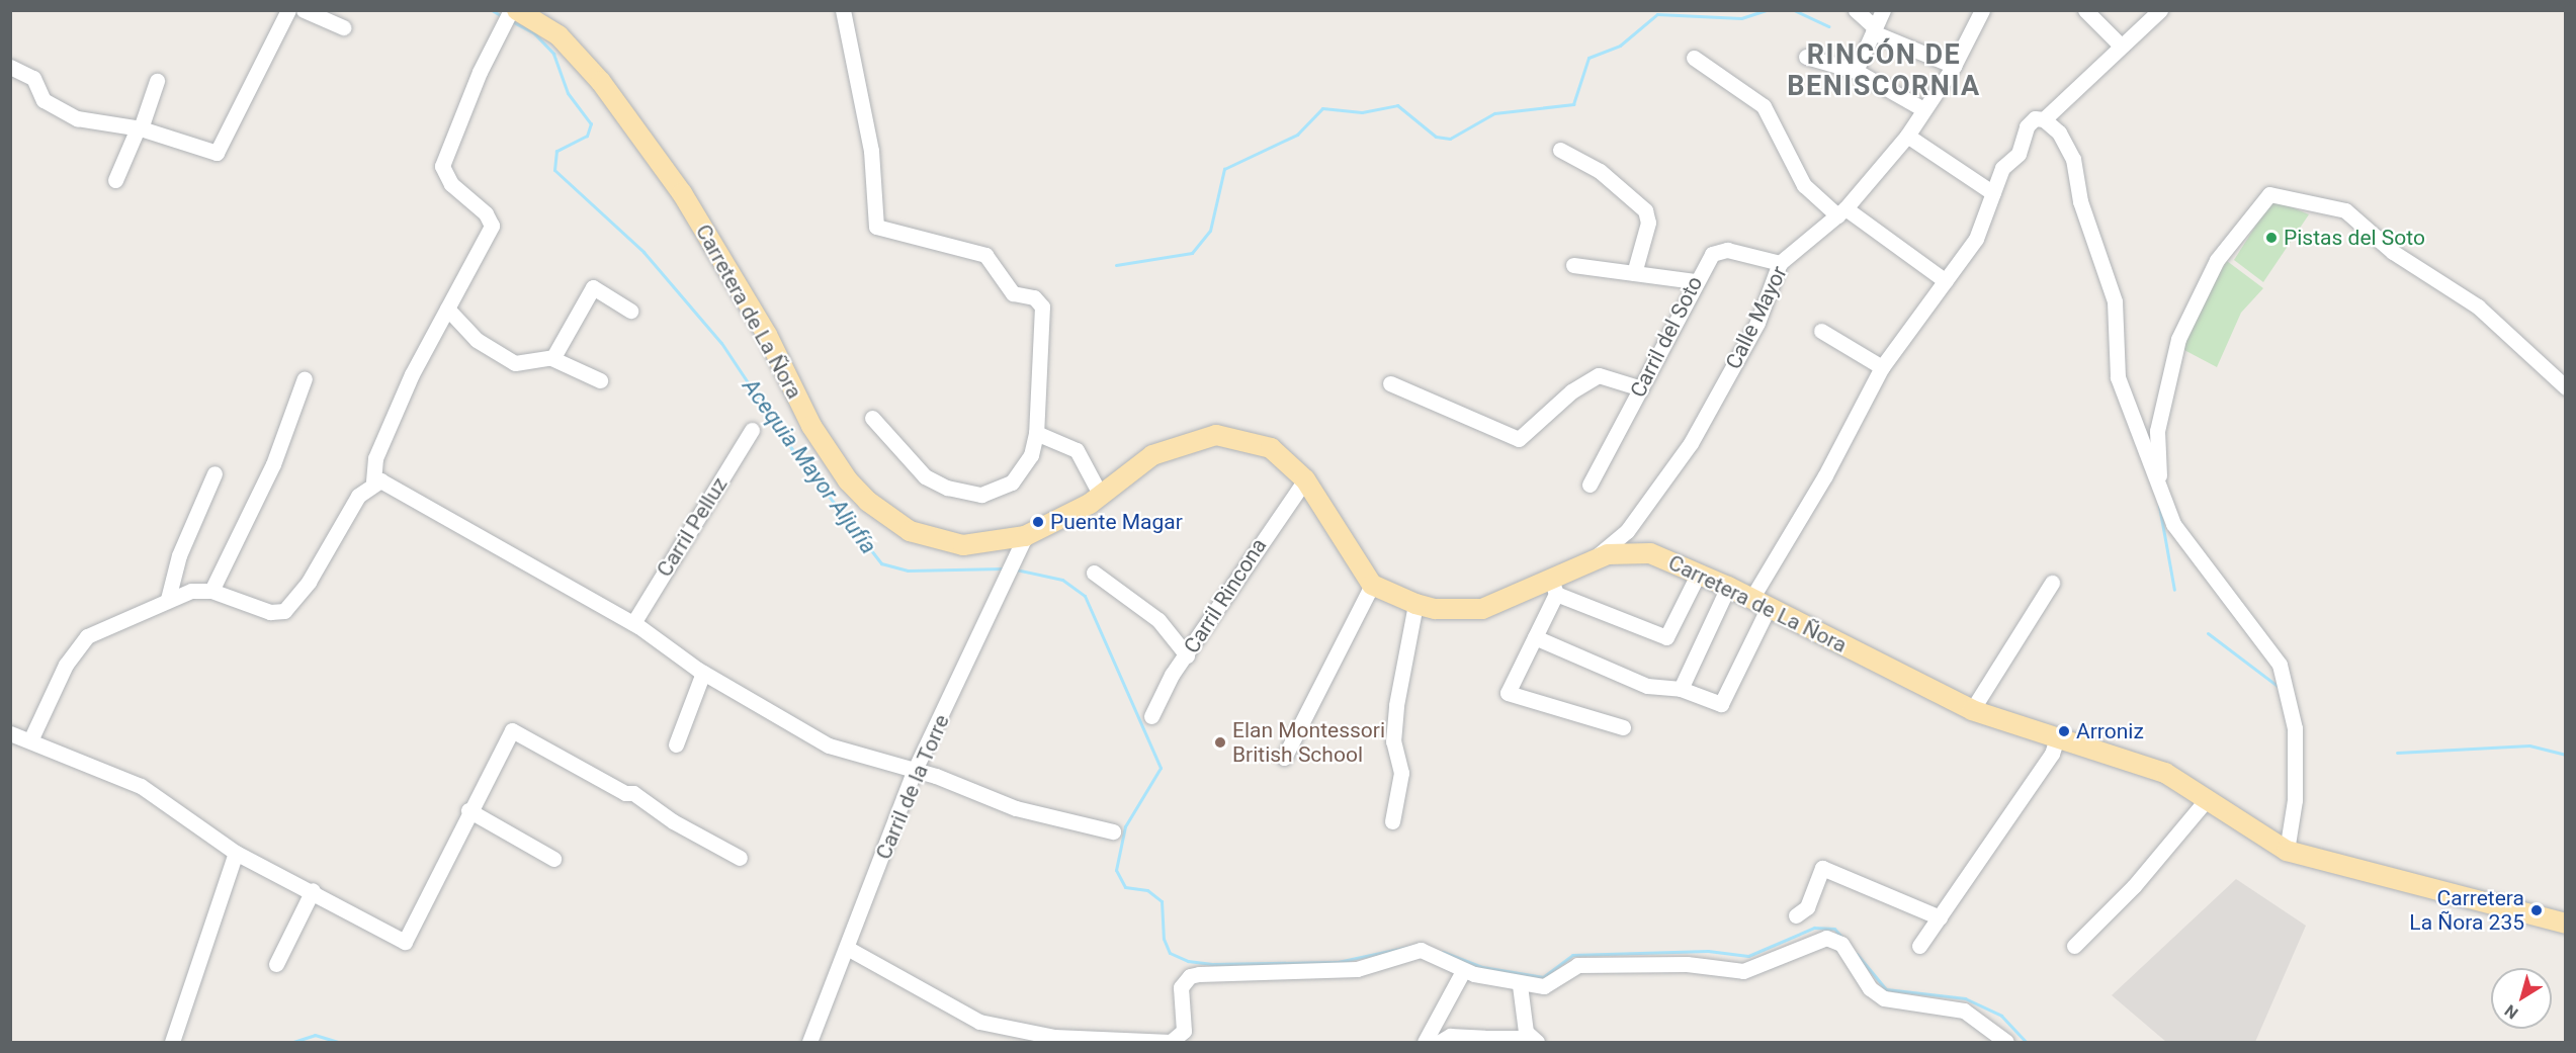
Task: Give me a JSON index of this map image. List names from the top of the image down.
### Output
{
  "streets": {
    "main road": ["Carretera de La Ñora"],
    "street": [
      "Calle Mayor",
      "Carril del Soto",
      "Carril Pelluz",
      "Carril Rincona",
      "Carril de la Torre"
    ]
  },
  "crossings": [
    ["Carretera de La Ñora", "Calle Mayor"],
    ["Carretera de La Ñora", "Carril Rincona"],
    ["Carretera de La Ñora", "Carril de la Torre"],
    ["Calle Mayor", "Carril del Soto"]
  ],
  "districts": ["RINCÓN DE BENISCORNIA"],
  "water": ["Acequia Mayor Aljufía"],
  "places": [
    "Pistas del Soto",
    "Puente Magar",
    "Arroniz",
    "Elan Montessori British School",
    "Carretera La Ñora 235"
  ],
  "north": "bottom left"
}
